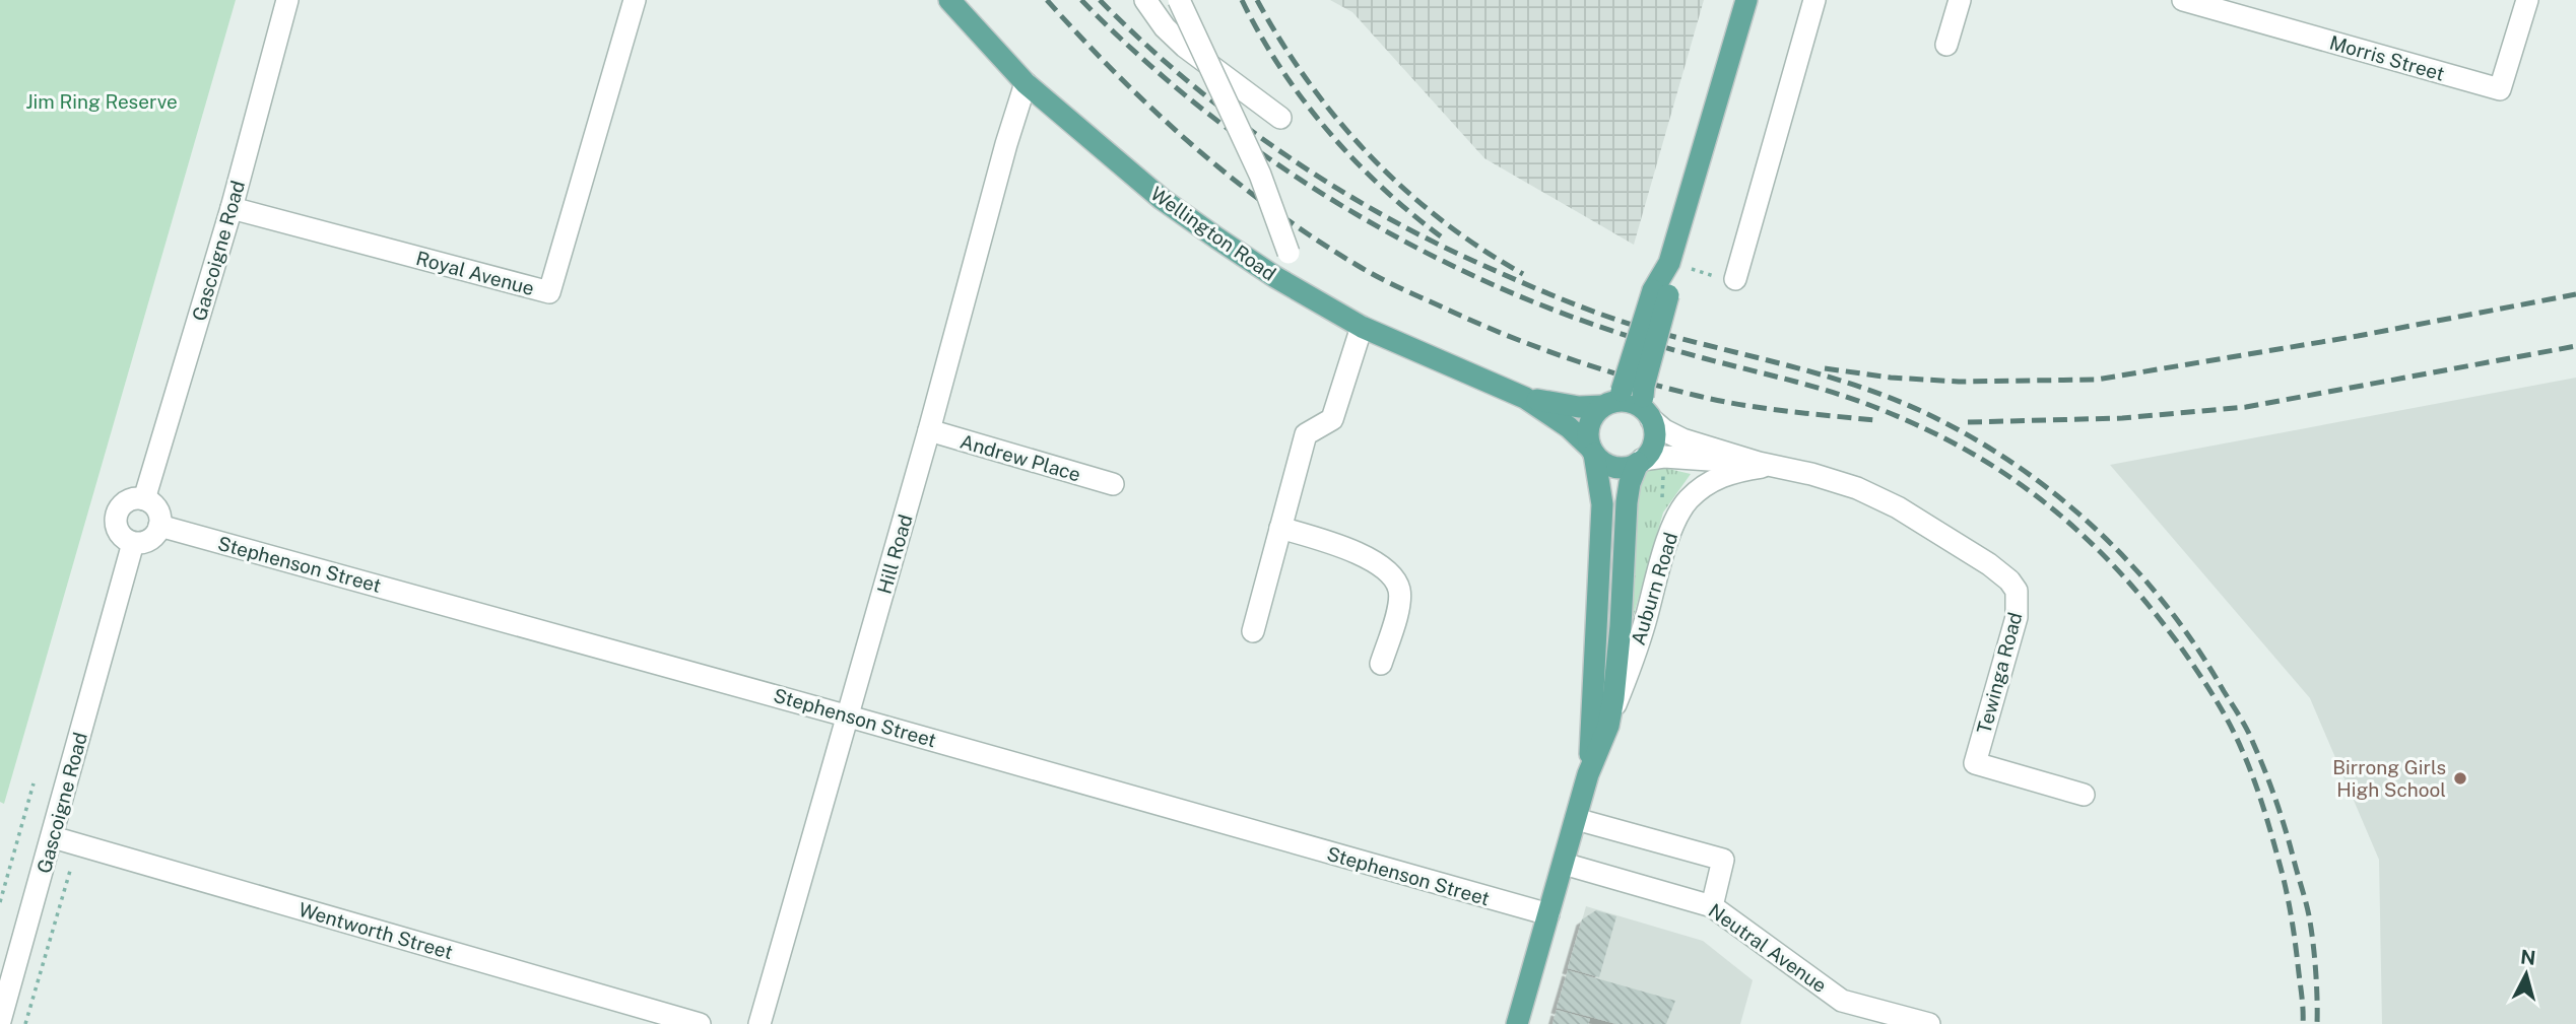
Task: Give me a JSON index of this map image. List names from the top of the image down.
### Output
{
  "streets": {
    "main road": ["Wellington Road", "Auburn Road"],
    "street": [
      "Morris Street",
      "Gascoigne Road",
      "Royal Avenue",
      "Andrew Place",
      "Hill Road",
      "Stephenson Street",
      "Tewinga Road",
      "Wentworth Street",
      "Neutral Avenue"
    ]
  },
  "crossings": [
    ["Wellington Road", "Hill Road"],
    ["Wellington Road", "Auburn Road"],
    ["Wellington Road", "Tewinga Road"],
    ["Gascoigne Road", "Royal Avenue"],
    ["Gascoigne Road", "Stephenson Street"],
    ["Gascoigne Road", "Wentworth Street"],
    ["Andrew Place", "Hill Road"],
    ["Hill Road", "Stephenson Street"],
    ["Stephenson Street", "Auburn Road"],
    ["Auburn Road", "Tewinga Road"],
    ["Auburn Road", "Neutral Avenue"]
  ],
  "parks": ["Jim Ring Reserve"],
  "places": ["Birrong Girls High School"],
  "north": "top"
}
